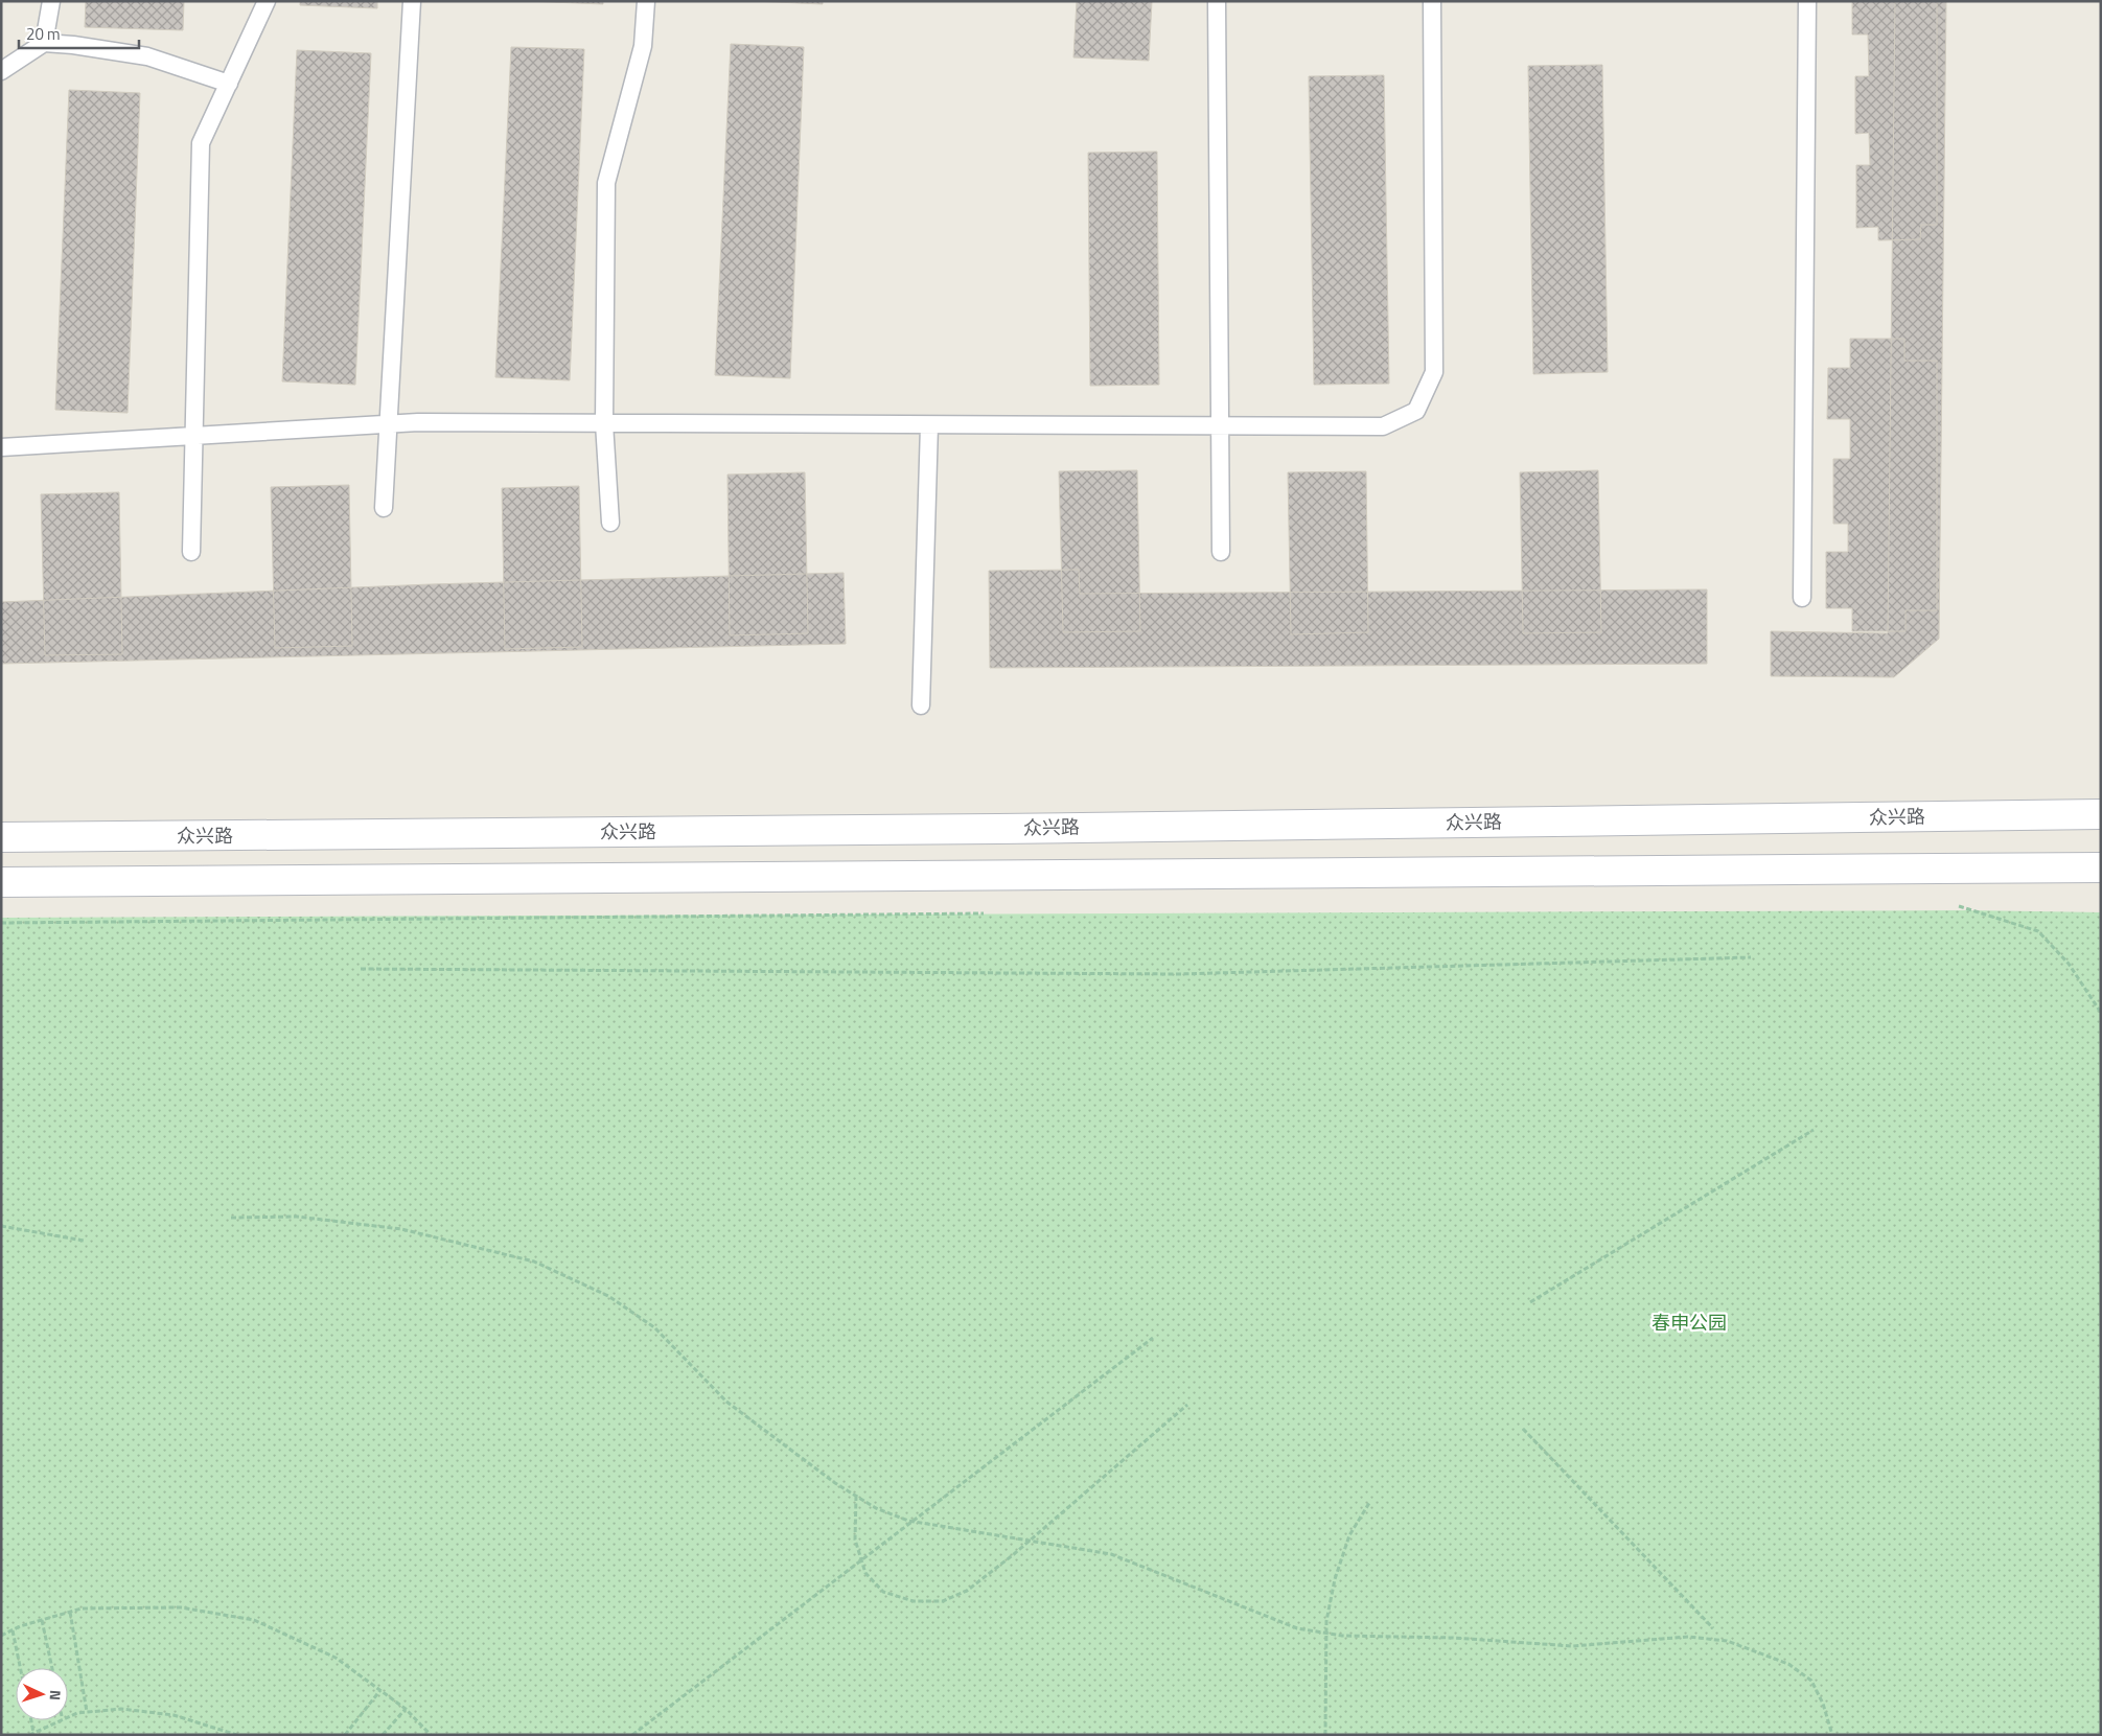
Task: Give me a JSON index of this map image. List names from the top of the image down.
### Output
{
  "streets": {
    "street": ["众兴路"]
  },
  "parks": ["春申公园"],
  "scale_bar": "20 m",
  "north": "right"
}
